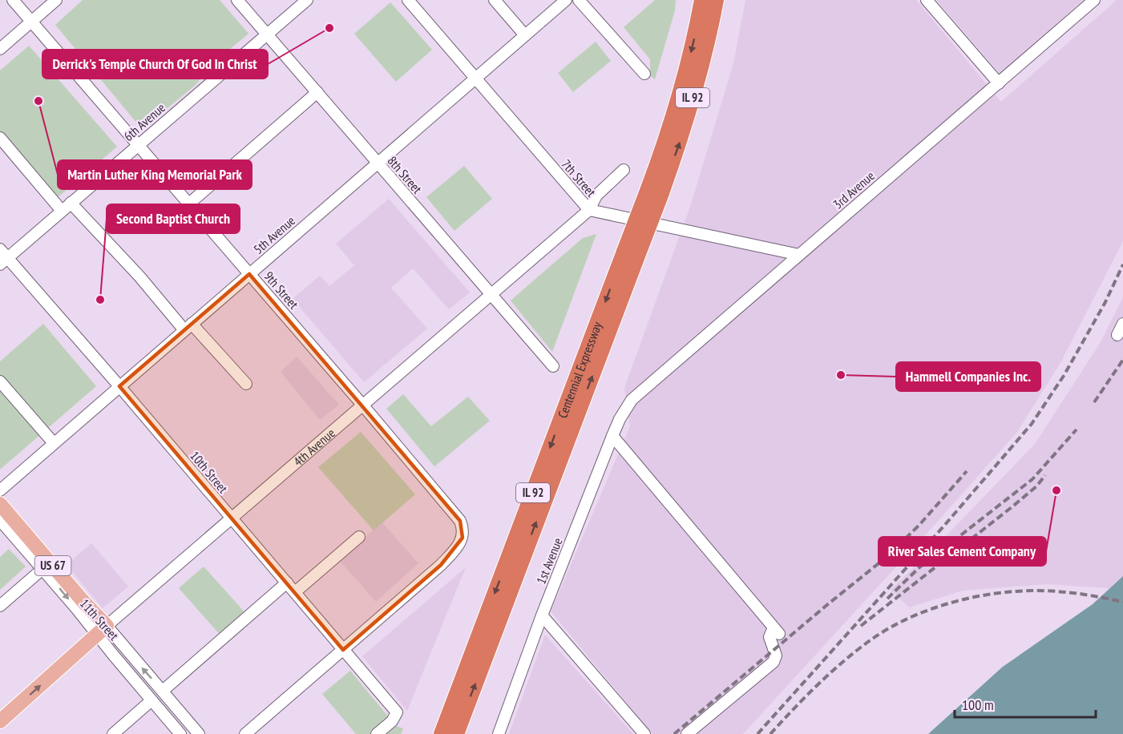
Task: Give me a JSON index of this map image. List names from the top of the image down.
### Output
{
  "streets": {
    "highway": ["IL 92", "Centennial Expressway"],
    "main road": ["4th Avenue", "US 67", "11th Street"],
    "street": [
      "6th Avenue",
      "8th Street",
      "7th Street",
      "3rd Avenue",
      "5th Avenue",
      "9th Street",
      "10th Street",
      "1st Avenue"
    ]
  },
  "crossings": [
    ["6th Avenue", "8th Street"],
    ["6th Avenue", "9th Street"],
    ["6th Avenue", "10th Street"],
    ["8th Street", "5th Avenue"],
    ["8th Street", "4th Avenue"],
    ["7th Street", "3rd Avenue"],
    ["7th Street", "5th Avenue"],
    ["7th Street", "4th Avenue"],
    ["3rd Avenue", "1st Avenue"],
    ["5th Avenue", "9th Street"],
    ["5th Avenue", "10th Street"],
    ["9th Street", "4th Avenue"],
    ["9th Street", "10th Street"],
    ["4th Avenue", "10th Street"],
    ["4th Avenue", "11th Street"]
  ],
  "places": [
    "Derrick's Temple Church Of God In Christ",
    "Martin Luther King Memorial Park",
    "Second Baptist Church",
    "Hammell Companies Inc.",
    "River Sales Cement Company"
  ],
  "scale_bar": "100 m"
}
